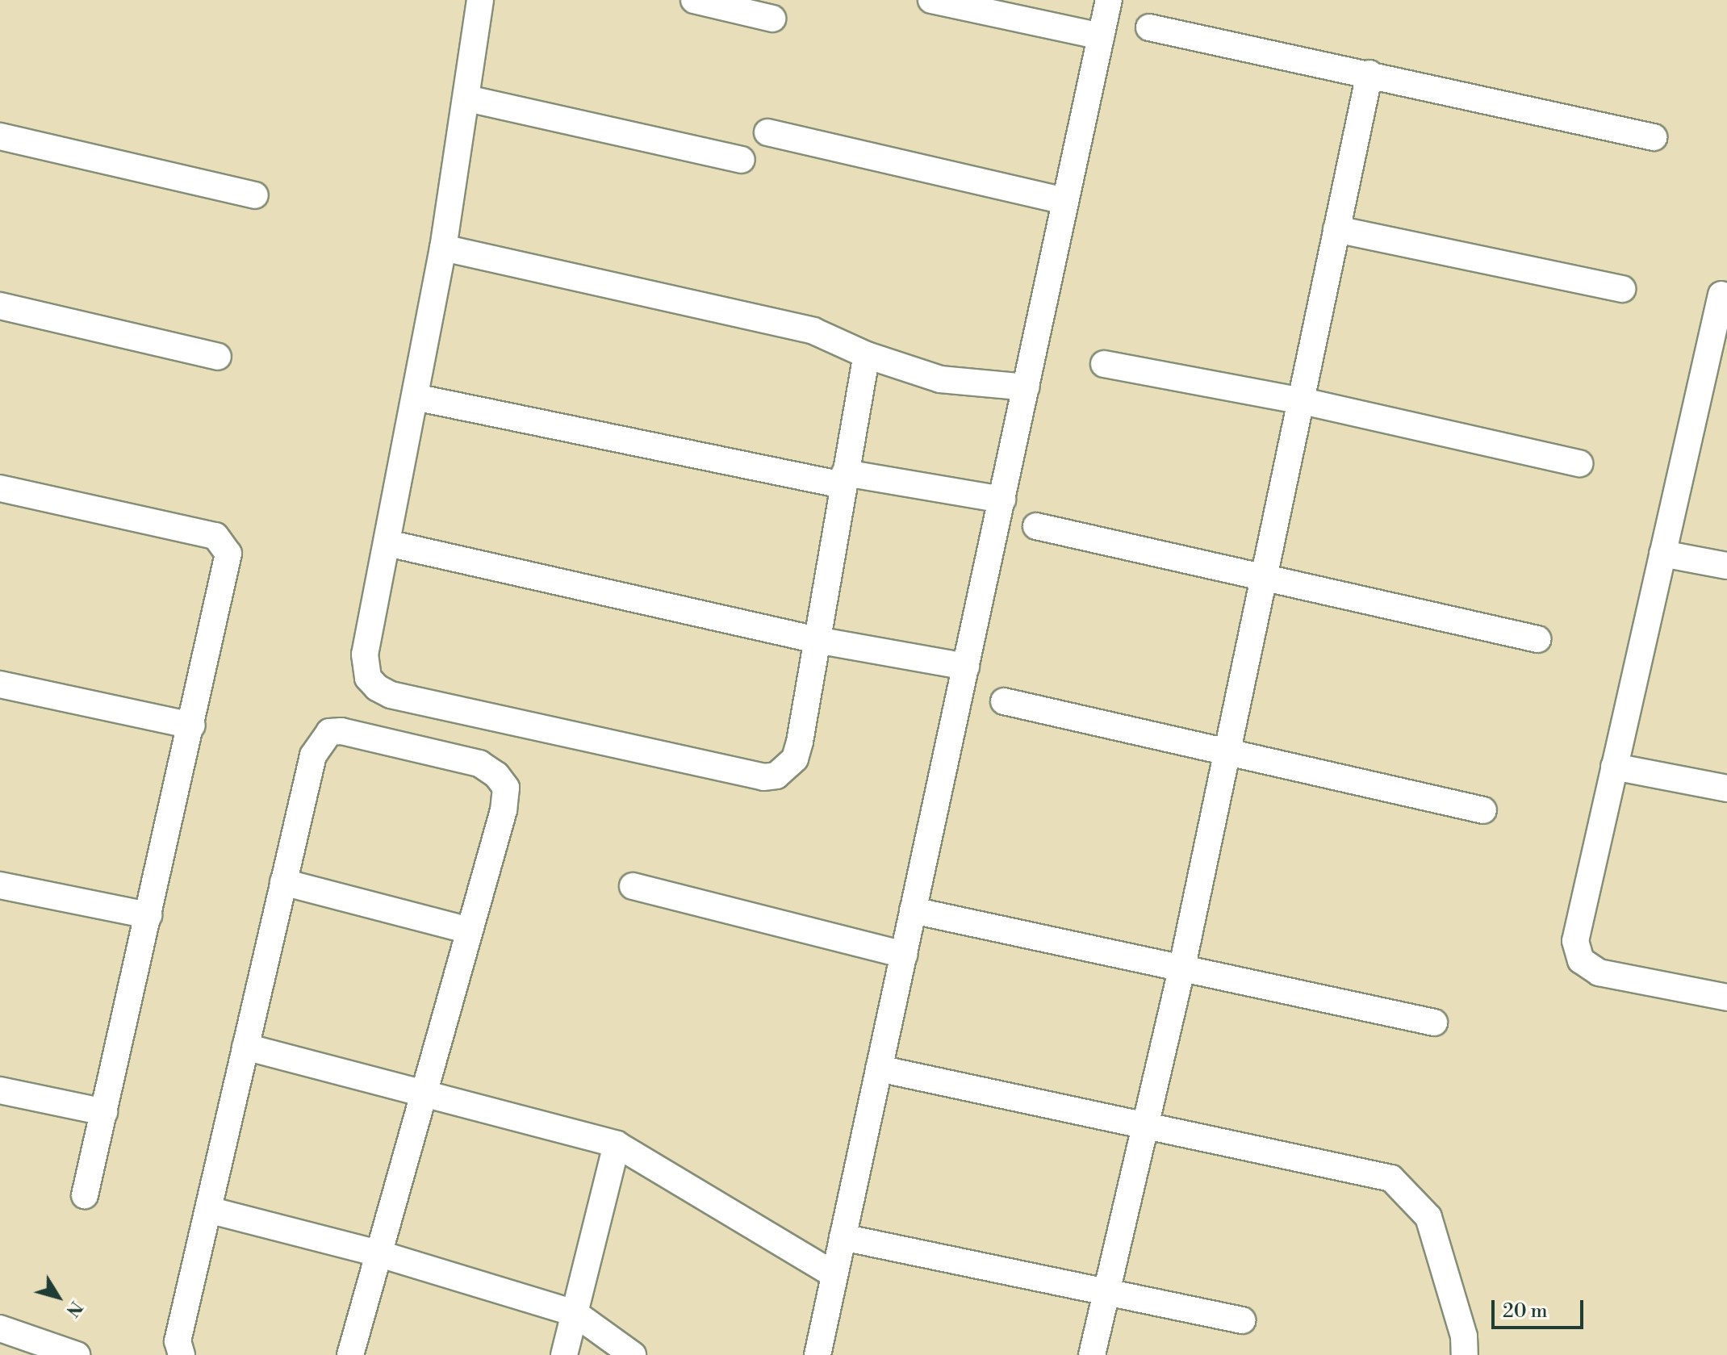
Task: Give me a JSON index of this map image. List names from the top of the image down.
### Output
{
  "scale_bar": "20 m",
  "north": "bottom right"
}
